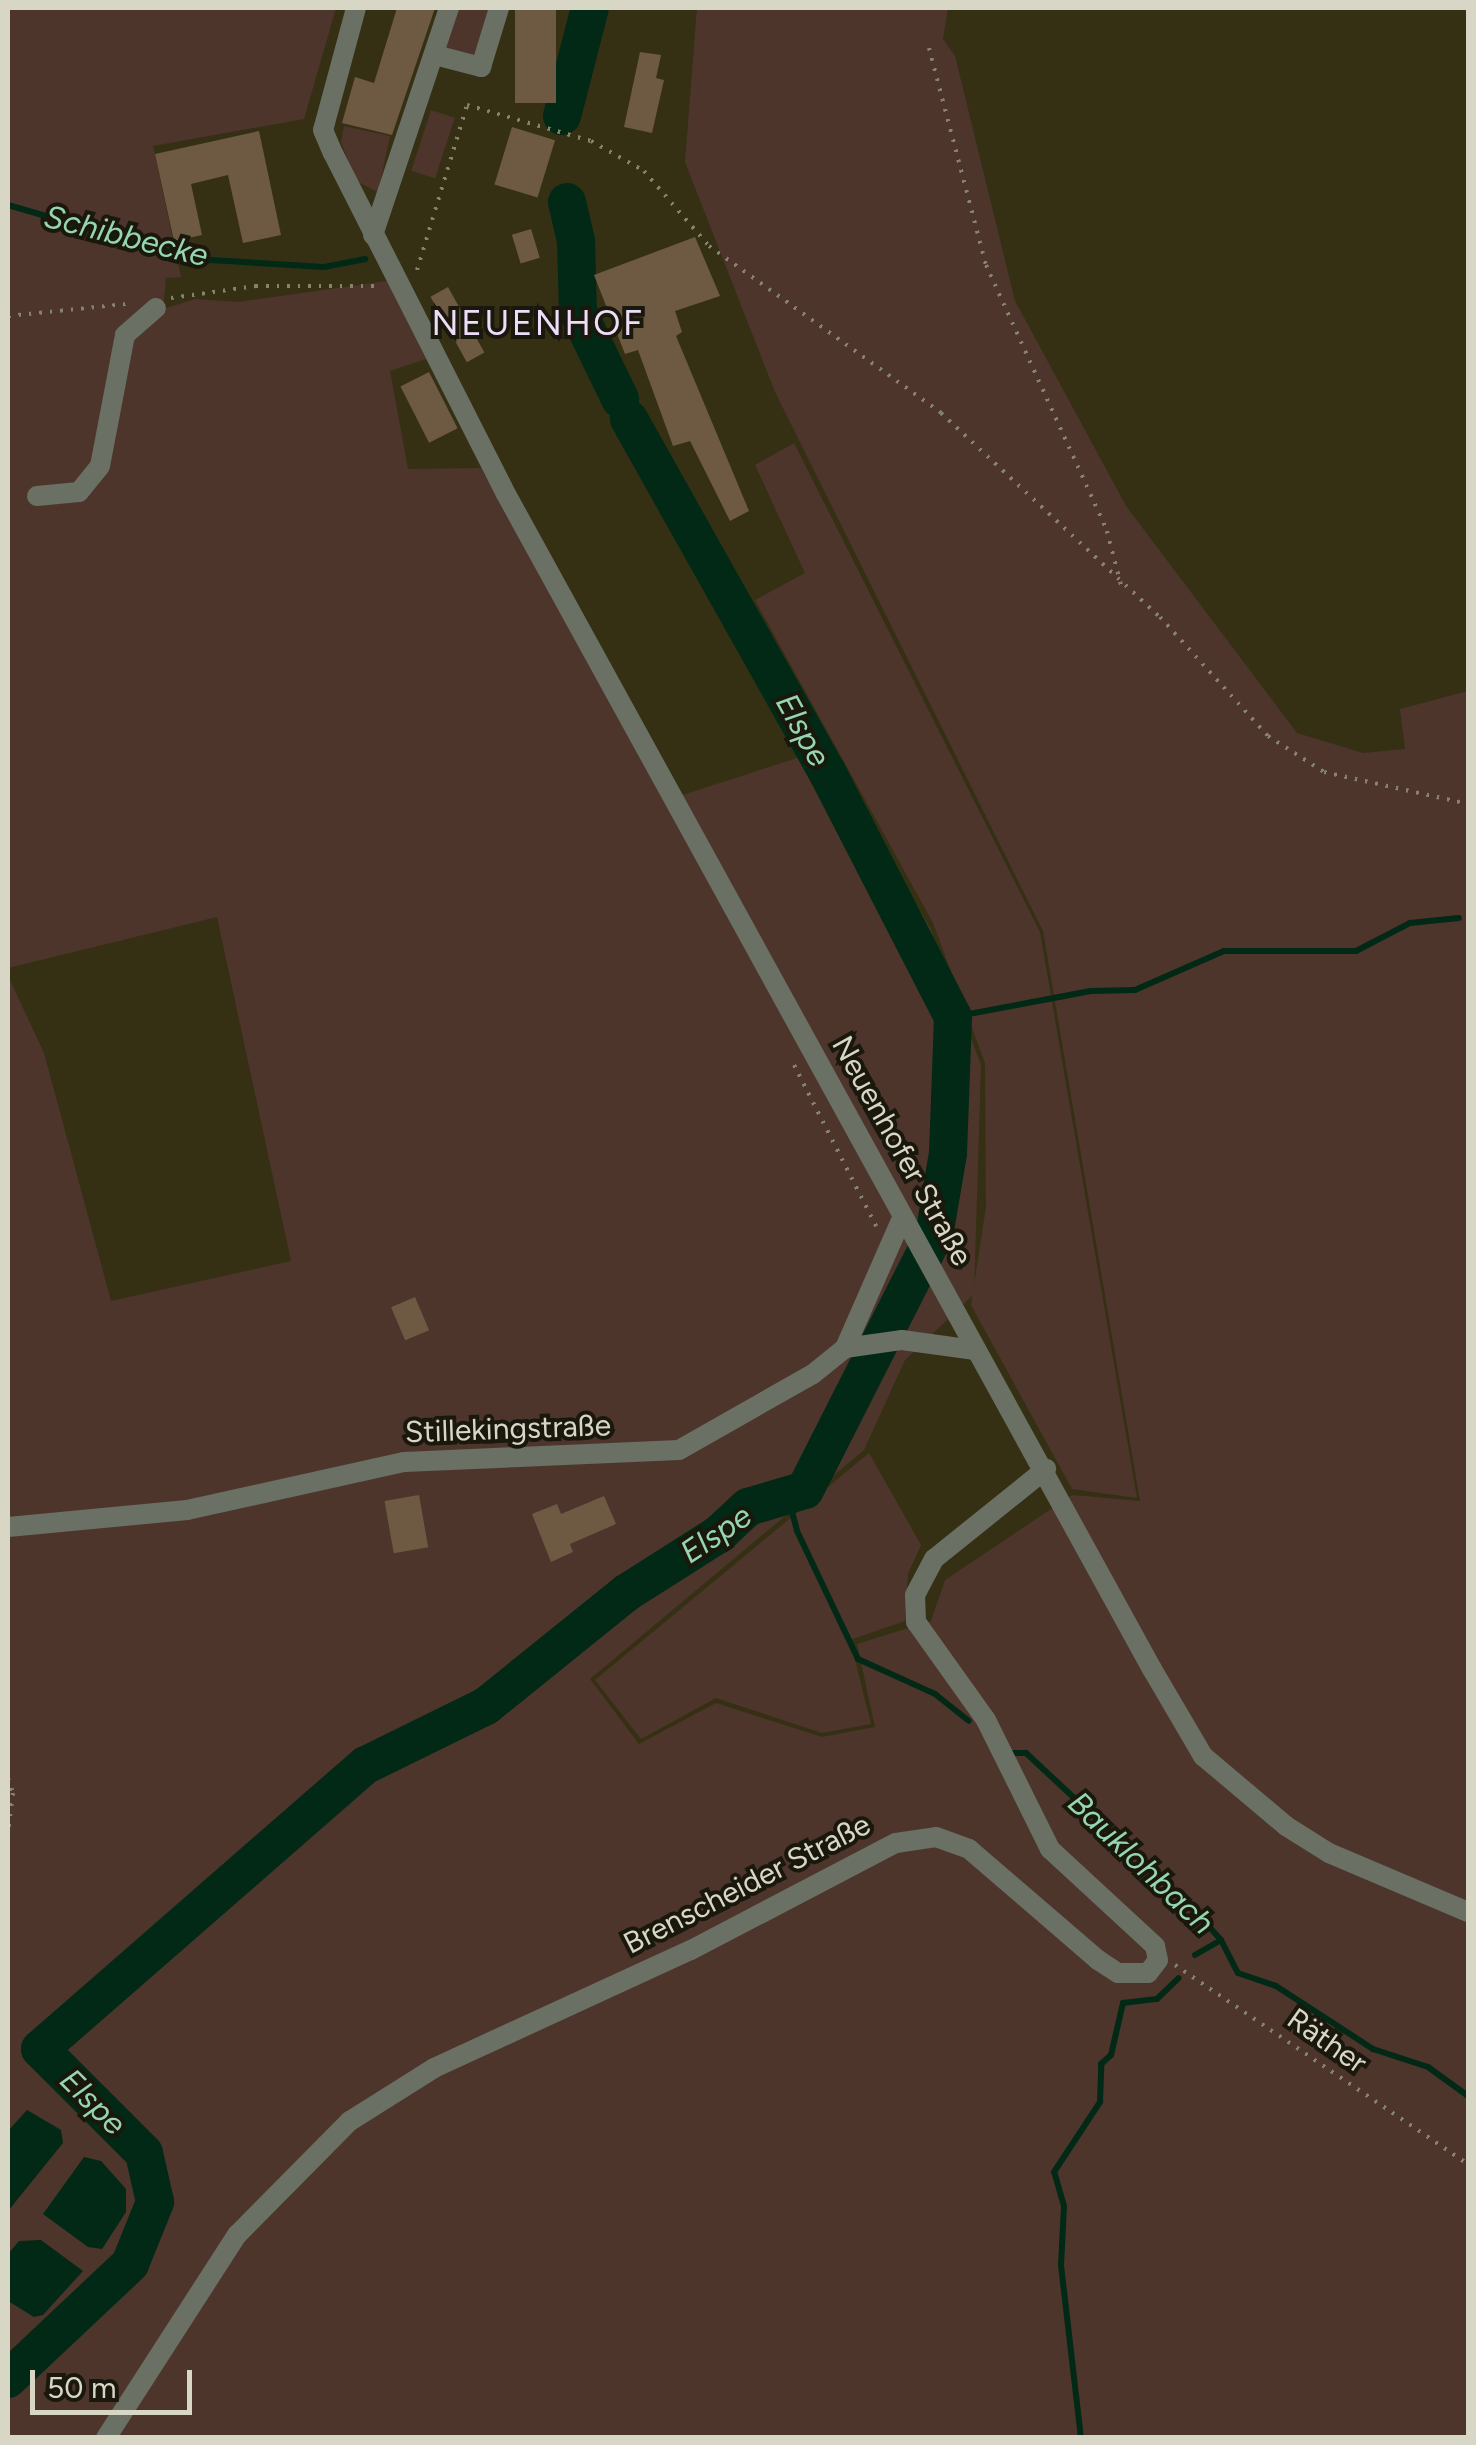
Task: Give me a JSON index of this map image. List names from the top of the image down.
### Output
{
  "streets": {
    "street": ["Neuenhofer Straße", "Stillekingstraße", "Brenscheider Straße"],
    "path": ["Räther"]
  },
  "crossings": [
    ["Neuenhofer Straße", "Stillekingstraße"],
    ["Brenscheider Straße", "Räther"]
  ],
  "districts": ["NEUENHOF"],
  "water": ["Schibbecke", "Elspe", "Bauklohbach"],
  "scale_bar": "50 m"
}
